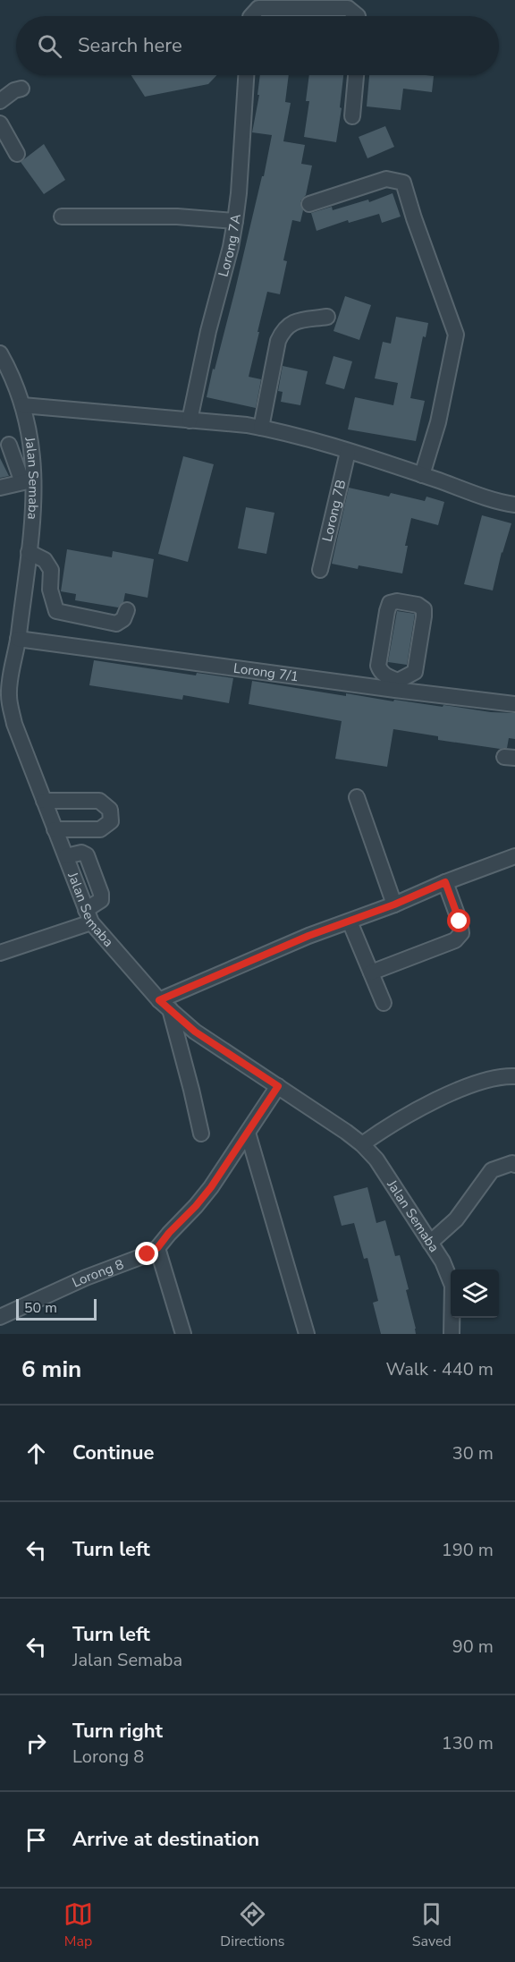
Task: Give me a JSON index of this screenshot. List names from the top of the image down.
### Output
{
  "streets": {
    "street": [
      "Lorong 7A",
      "Jalan Semaba",
      "Lorong 7B",
      "Lorong 7/1",
      "Lorong 8"
    ]
  },
  "crossings": [
    ["Jalan Semaba", "Lorong 7/1"],
    ["Jalan Semaba", "Lorong 8"]
  ],
  "scale_bar": "50 m",
  "page": {
    "search": "Search here",
    "scale": "50 m",
    "heading": ["6 min", "Walk · 440 m"],
    "list": [
      ["Continue", "30 m"],
      ["Turn left", "190 m"],
      ["Turn left", "Jalan Semaba", "90 m"],
      ["Turn right", "Lorong 8", "130 m"],
      "Arrive at destination"
    ],
    "nav": ["Map", "Directions", "Saved"]
  }
}
